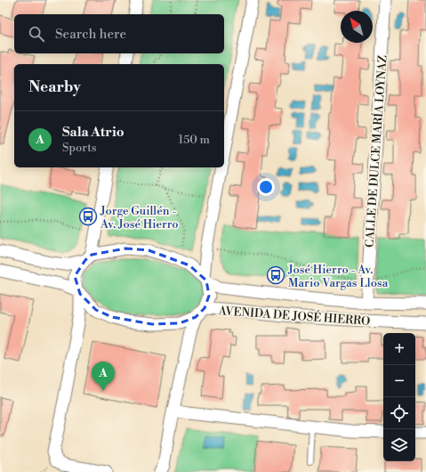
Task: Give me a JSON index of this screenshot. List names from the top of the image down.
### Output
{
  "streets": {
    "street": ["CALLE DE DULCE MARÍA LOYNAZ", "AVENIDA DE JOSÉ HIERRO"]
  },
  "crossings": [
    ["CALLE DE DULCE MARÍA LOYNAZ", "AVENIDA DE JOSÉ HIERRO"]
  ],
  "places": {
    "bus stop": ["Jorge Guillén - Av. José Hierro", "José Hierro - Av. Mario Vargas Llosa"]
  },
  "north": "top left",
  "page": {
    "search": "Search here",
    "heading": "Nearby",
    "list": [
      {
        "mark": "A",
        "name": "Sala Atrio",
        "note": "Sports",
        "value": "150 m"
      }
    ],
    "map_buttons": ["+", "−"],
    "pins": "A"
  }
}
